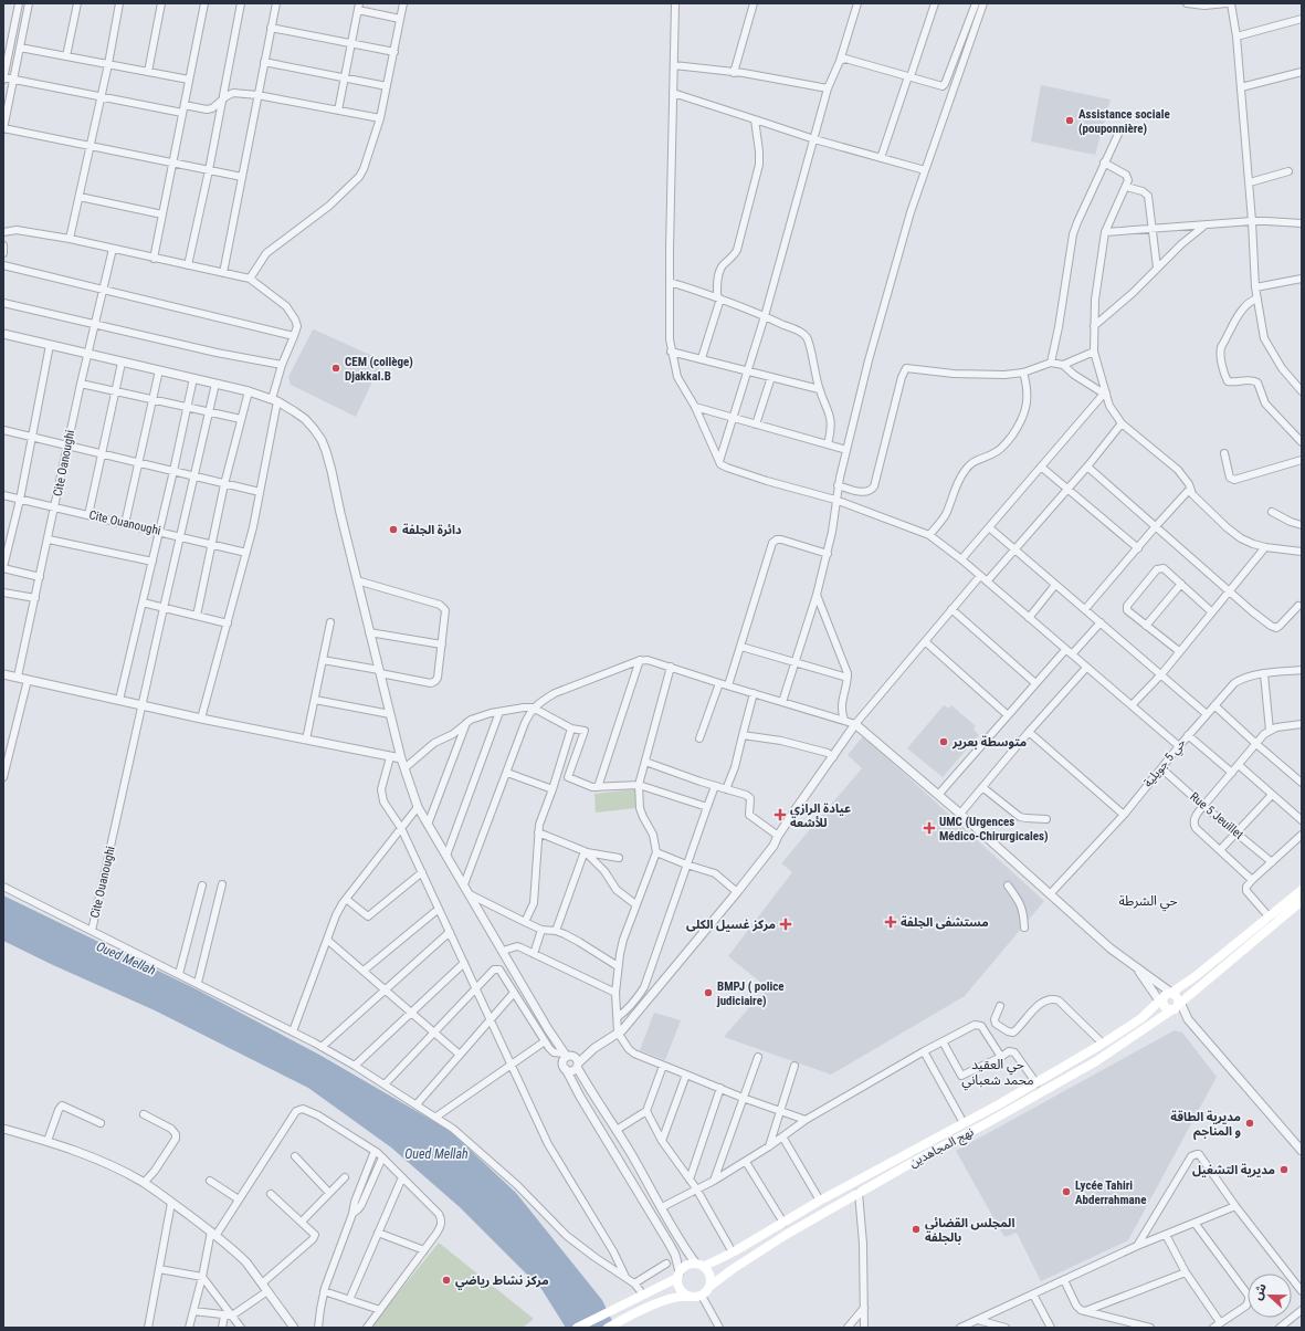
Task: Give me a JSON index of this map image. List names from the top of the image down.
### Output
{
  "streets": {
    "main road": ["نهج المجاهدين"],
    "street": [
      "Cite Oanoughi",
      "Cite Ouanoughi",
      "حي 5 جويلية",
      "Rue 5 Jeuillet"
    ]
  },
  "crossings": [
    ["Cite Oanoughi", "Cite Ouanoughi"],
    ["حي 5 جويلية", "Rue 5 Jeuillet"]
  ],
  "districts": ["حي الشرطة", "حي العقيد محمد شعباني"],
  "water": ["Oued Mellah"],
  "places": {
    "other": [
      "Assistance sociale (pouponnière)",
      "CEM (collège) Djakkal.B",
      "دائرة الجلفة",
      "متوسطة بعرير",
      "BMPJ ( police judiciaire)",
      "مديرية الطاقة و المناجم",
      "مديرية التشغيل",
      "Lycée Tahiri Abderrahmane",
      "المجلس القضائي بالجلفة",
      "مركز نشاط رياضي"
    ],
    "health": [
      "عيادة الرازي للأشعة",
      "UMC (Urgences Médico-Chirurgicales)",
      "مستشفى الجلفة",
      "مركز غسيل الكلى"
    ]
  },
  "north": "left"
}
